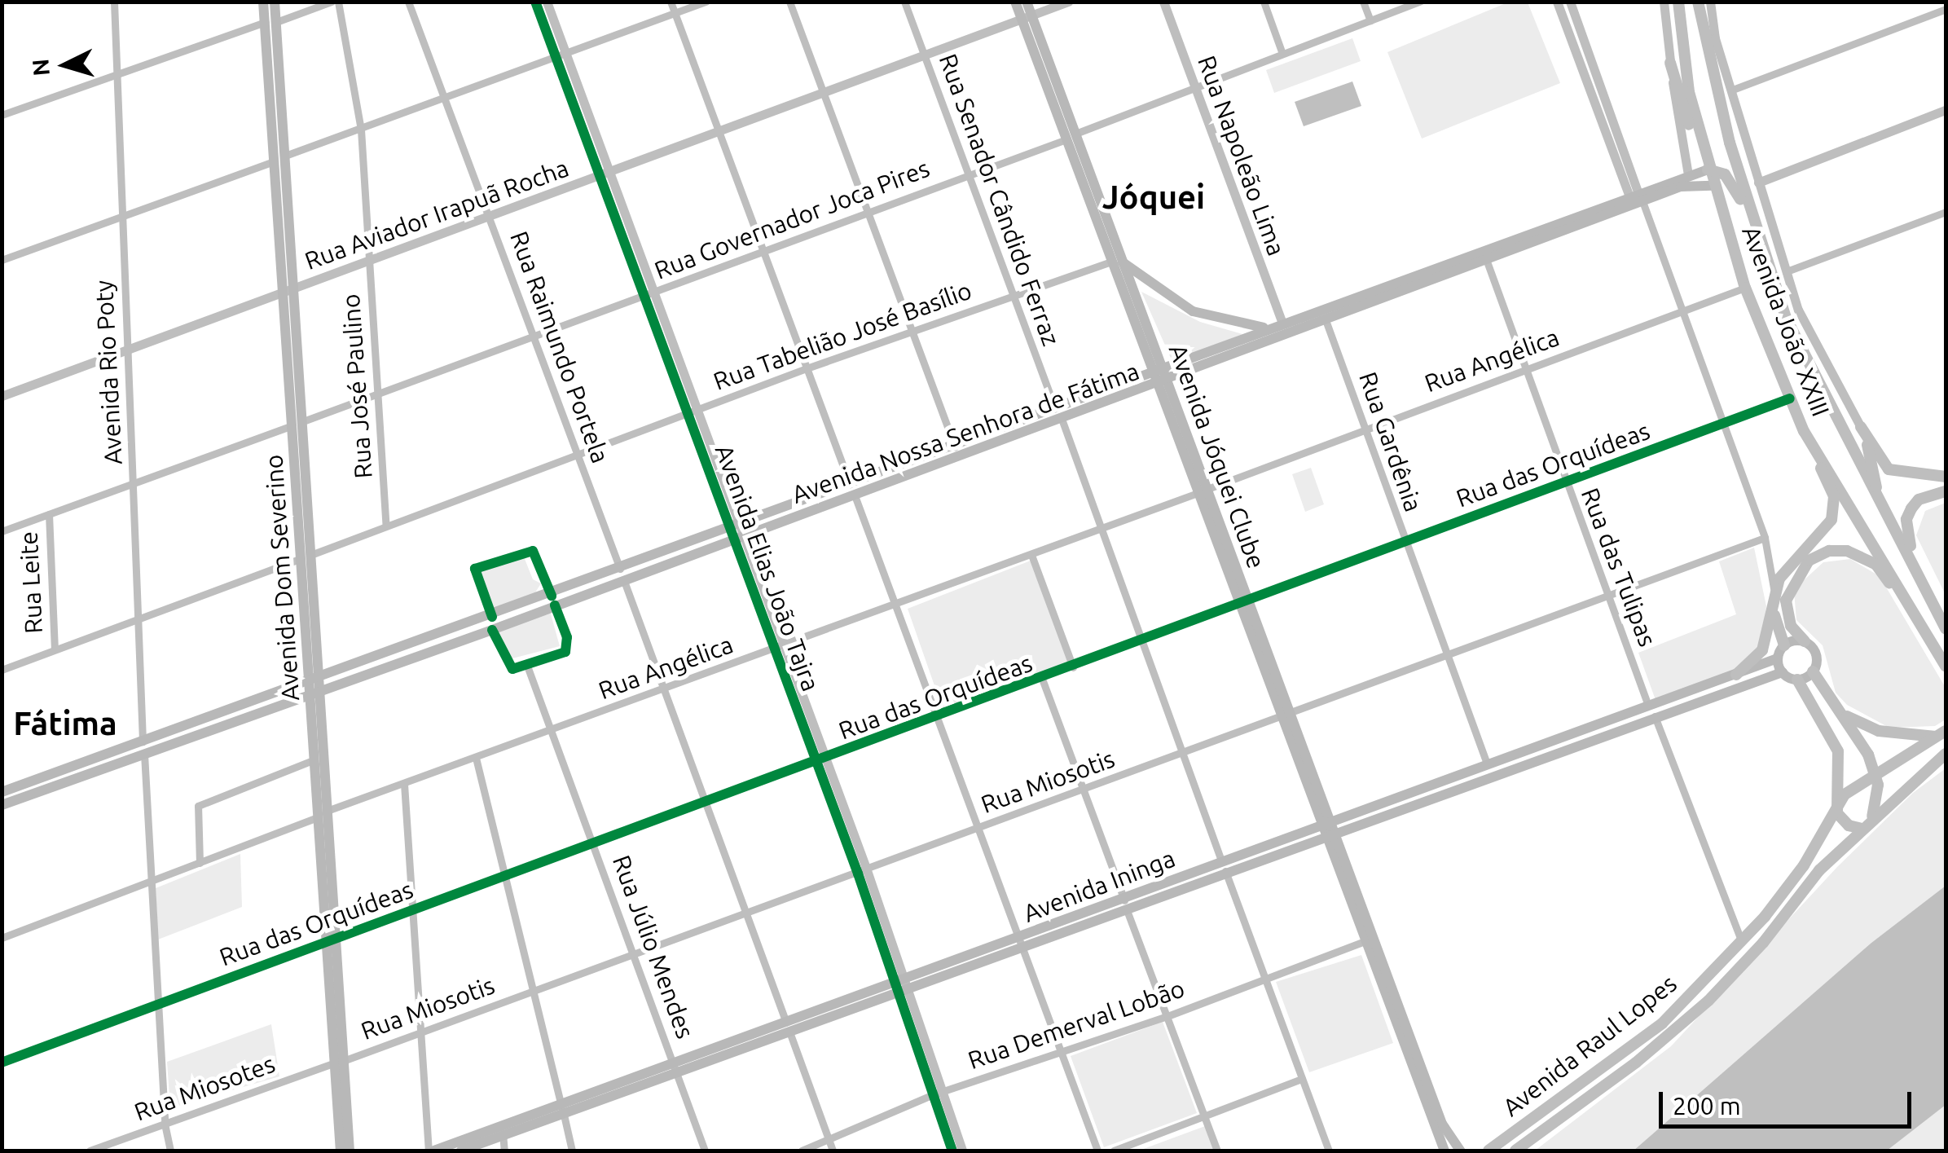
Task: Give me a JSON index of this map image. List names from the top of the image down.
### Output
{
  "streets": {
    "main road": [
      "Avenida João XXIII",
      "Avenida Nossa Senhora de Fátima",
      "Avenida Jóquei Clube",
      "Avenida Dom Severino",
      "Avenida Ininga",
      "Avenida Raul Lopes"
    ],
    "street": [
      "Rua Napoleão Lima",
      "Rua Senador Cândido Ferraz",
      "Rua Aviador Irapuã Rocha",
      "Rua Governador Joca Pires",
      "Rua Tabelião José Basílio",
      "Rua Raimundo Portela",
      "Rua Angélica",
      "Avenida Rio Poty",
      "Rua José Paulino",
      "Rua Gardênia",
      "Rua das Orquídeas",
      "Rua das Tulipas",
      "Avenida Elias João Tajra",
      "Rua Leite",
      "Rua Miosotis",
      "Rua Júlio Mendes",
      "Rua Demerval Lobão",
      "Rua Miosotes"
    ]
  },
  "crossings": [
    ["Rua Napoleão Lima", "Rua Governador Joca Pires"],
    ["Rua Napoleão Lima", "Avenida Nossa Senhora de Fátima"],
    ["Rua Senador Cândido Ferraz", "Rua Aviador Irapuã Rocha"],
    ["Rua Senador Cândido Ferraz", "Rua Governador Joca Pires"],
    ["Rua Senador Cândido Ferraz", "Rua Tabelião José Basílio"],
    ["Rua Senador Cândido Ferraz", "Rua Angélica"],
    ["Rua Senador Cândido Ferraz", "Avenida Nossa Senhora de Fátima"],
    ["Rua Senador Cândido Ferraz", "Rua das Orquídeas"],
    ["Rua Senador Cândido Ferraz", "Rua Miosotis"],
    ["Rua Senador Cândido Ferraz", "Avenida Ininga"],
    ["Rua Senador Cândido Ferraz", "Rua Demerval Lobão"],
    ["Rua Aviador Irapuã Rocha", "Rua Raimundo Portela"],
    ["Rua Aviador Irapuã Rocha", "Avenida Rio Poty"],
    ["Rua Aviador Irapuã Rocha", "Rua José Paulino"],
    ["Rua Aviador Irapuã Rocha", "Avenida Jóquei Clube"],
    ["Rua Aviador Irapuã Rocha", "Avenida Elias João Tajra"],
    ["Rua Aviador Irapuã Rocha", "Avenida Dom Severino"],
    ["Rua Governador Joca Pires", "Rua Raimundo Portela"],
    ["Rua Governador Joca Pires", "Avenida Rio Poty"],
    ["Rua Governador Joca Pires", "Rua José Paulino"],
    ["Rua Governador Joca Pires", "Avenida Jóquei Clube"],
    ["Rua Governador Joca Pires", "Avenida Elias João Tajra"],
    ["Rua Governador Joca Pires", "Avenida Dom Severino"],
    ["Rua Governador Joca Pires", "Rua Leite"],
    ["Avenida João XXIII", "Rua Angélica"],
    ["Avenida João XXIII", "Avenida Nossa Senhora de Fátima"],
    ["Avenida João XXIII", "Rua das Orquídeas"],
    ["Rua Tabelião José Basílio", "Rua Raimundo Portela"],
    ["Rua Tabelião José Basílio", "Rua José Paulino"],
    ["Rua Tabelião José Basílio", "Avenida Jóquei Clube"],
    ["Rua Tabelião José Basílio", "Avenida Elias João Tajra"],
    ["Rua Tabelião José Basílio", "Avenida Dom Severino"],
    ["Rua Raimundo Portela", "Rua Angélica"],
    ["Rua Raimundo Portela", "Avenida Nossa Senhora de Fátima"],
    ["Rua Raimundo Portela", "Rua das Orquídeas"],
    ["Rua Raimundo Portela", "Rua Miosotis"],
    ["Rua Raimundo Portela", "Avenida Ininga"],
    ["Rua Raimundo Portela", "Rua Demerval Lobão"],
    ["Rua Angélica", "Rua Gardênia"],
    ["Rua Angélica", "Avenida Jóquei Clube"],
    ["Rua Angélica", "Rua das Tulipas"],
    ["Rua Angélica", "Avenida Elias João Tajra"],
    ["Rua Angélica", "Avenida Dom Severino"],
    ["Rua Angélica", "Rua Júlio Mendes"],
    ["Avenida Rio Poty", "Avenida Nossa Senhora de Fátima"],
    ["Avenida Rio Poty", "Rua das Orquídeas"],
    ["Avenida Rio Poty", "Rua Miosotes"],
    ["Avenida Nossa Senhora de Fátima", "Rua Gardênia"],
    ["Avenida Nossa Senhora de Fátima", "Avenida Jóquei Clube"],
    ["Avenida Nossa Senhora de Fátima", "Rua das Tulipas"],
    ["Avenida Nossa Senhora de Fátima", "Avenida Elias João Tajra"],
    ["Avenida Nossa Senhora de Fátima", "Avenida Dom Severino"],
    ["Rua Gardênia", "Rua das Orquídeas"],
    ["Rua Gardênia", "Rua Miosotis"],
    ["Rua Gardênia", "Avenida Ininga"],
    ["Avenida Jóquei Clube", "Rua das Orquídeas"],
    ["Avenida Jóquei Clube", "Rua Miosotis"],
    ["Avenida Jóquei Clube", "Avenida Ininga"],
    ["Avenida Jóquei Clube", "Rua Demerval Lobão"],
    ["Rua das Orquídeas", "Rua das Tulipas"],
    ["Rua das Orquídeas", "Avenida Elias João Tajra"],
    ["Rua das Orquídeas", "Avenida Dom Severino"],
    ["Rua das Orquídeas", "Rua Júlio Mendes"],
    ["Rua das Tulipas", "Rua Miosotis"],
    ["Rua das Tulipas", "Avenida Ininga"],
    ["Avenida Elias João Tajra", "Rua Miosotis"],
    ["Avenida Elias João Tajra", "Avenida Ininga"],
    ["Avenida Elias João Tajra", "Rua Demerval Lobão"],
    ["Avenida Dom Severino", "Rua Miosotis"],
    ["Avenida Dom Severino", "Rua Miosotes"],
    ["Rua Miosotis", "Rua Júlio Mendes"],
    ["Rua Miosotis", "Rua Miosotes"],
    ["Avenida Ininga", "Rua Júlio Mendes"]
  ],
  "districts": ["Jóquei", "Fátima"],
  "scale_bar": "200 m",
  "north": "left"
}
